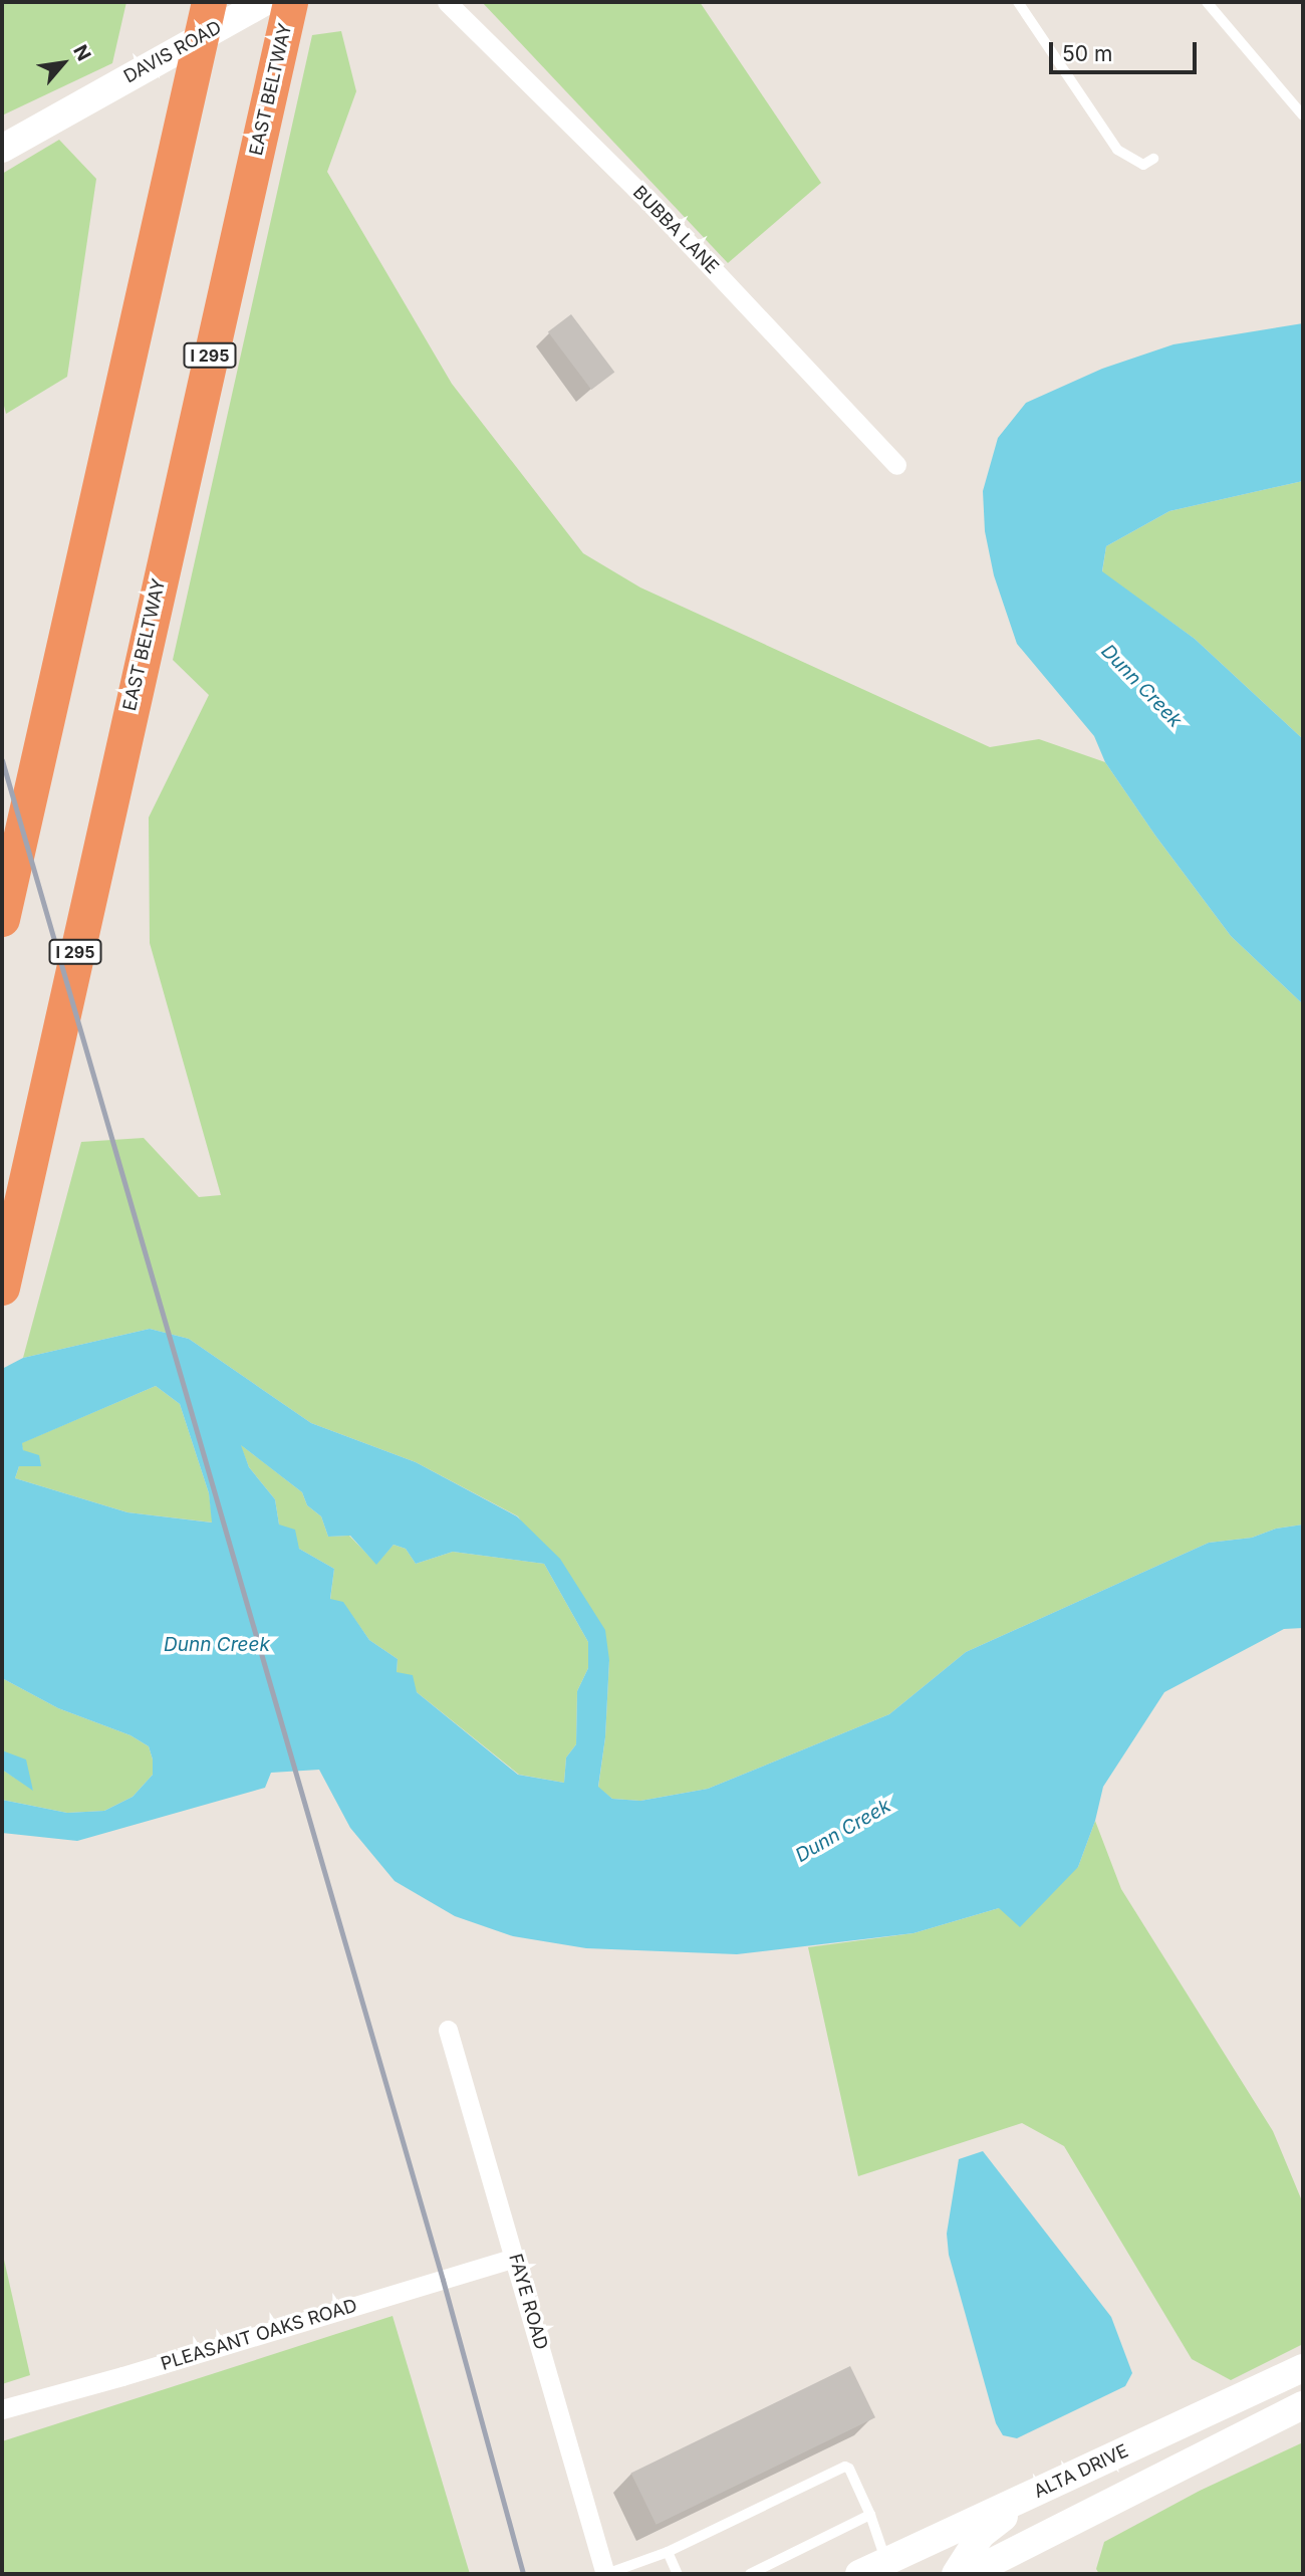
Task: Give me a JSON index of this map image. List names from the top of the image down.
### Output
{
  "streets": {
    "highway": ["EAST BELTWAY", "I 295"],
    "street": [
      "DAVIS ROAD",
      "BUBBA LANE",
      "FAYE ROAD",
      "PLEASANT OAKS ROAD",
      "ALTA DRIVE"
    ]
  },
  "crossings": [
    ["FAYE ROAD", "PLEASANT OAKS ROAD"]
  ],
  "water": ["Dunn Creek"],
  "scale_bar": "50 m",
  "north": "top right"
}
